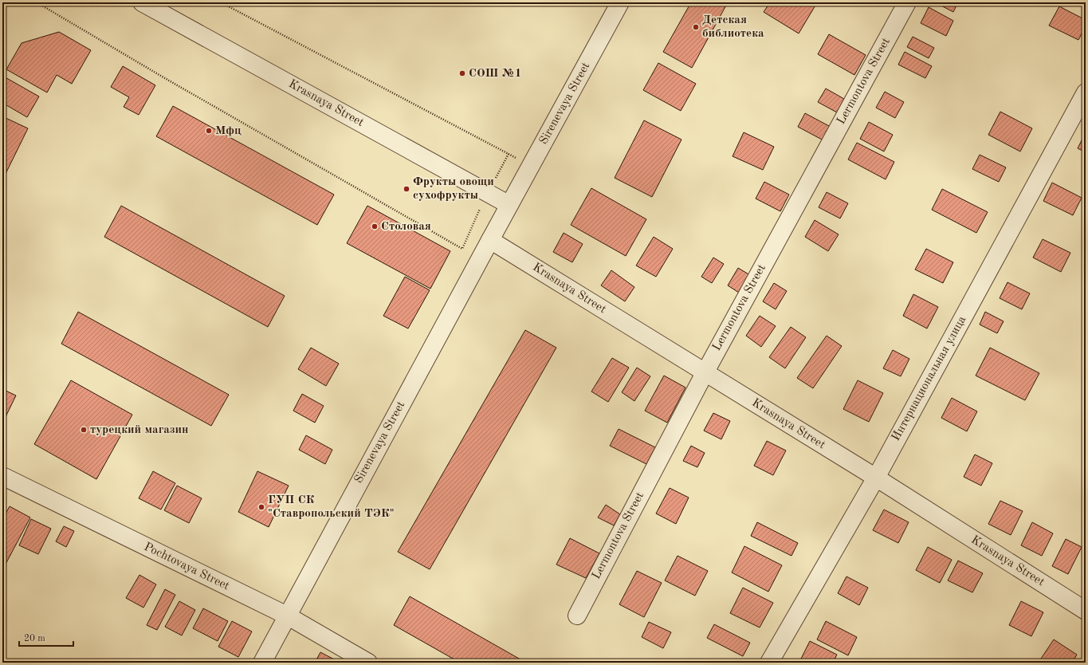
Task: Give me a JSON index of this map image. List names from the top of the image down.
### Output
{
  "streets": {
    "street": [
      "Lermontova Street",
      "Krasnaya Street",
      "Sirenevaya Street",
      "Интернациональная улица",
      "Pochtovaya Street"
    ]
  },
  "crossings": [
    ["Lermontova Street", "Krasnaya Street"],
    ["Krasnaya Street", "Sirenevaya Street"],
    ["Krasnaya Street", "Интернациональная улица"],
    ["Sirenevaya Street", "Pochtovaya Street"]
  ],
  "places": [
    "Детская библиотека",
    "СОШ №1",
    "Мфц",
    "Фрукты овощи сухофрукты",
    "Столовая",
    "турецкий магазин",
    "ГУП СК \"Ставропольский ТЭК\""
  ],
  "scale_bar": "20 m"
}
